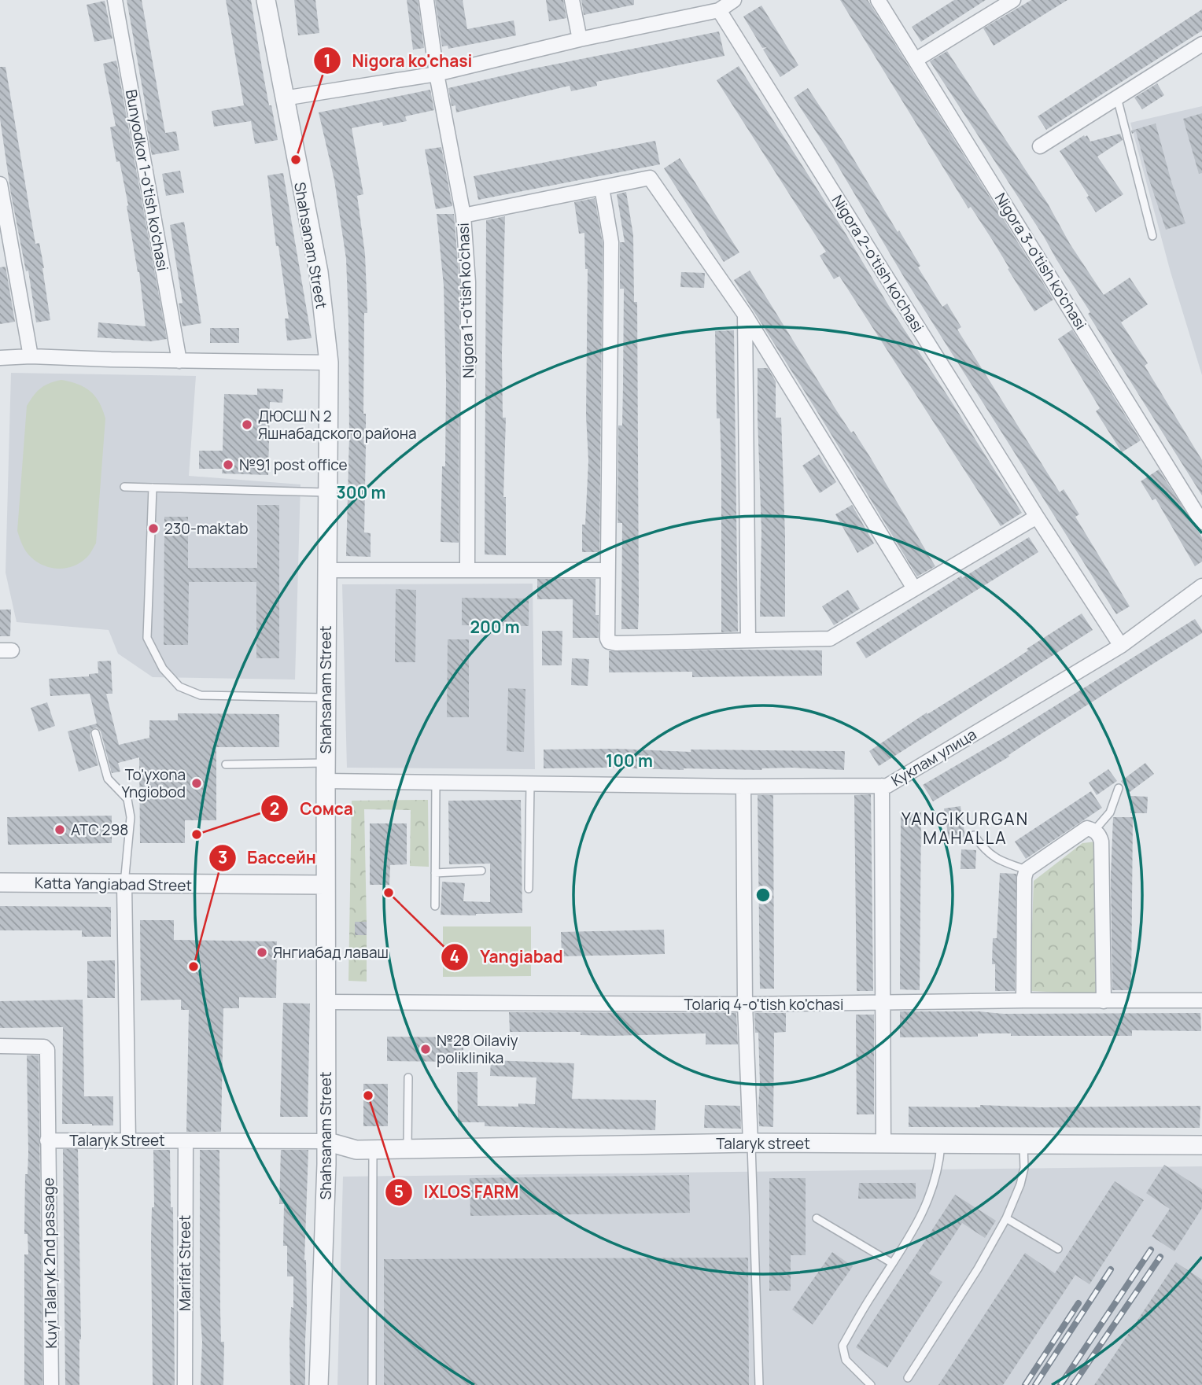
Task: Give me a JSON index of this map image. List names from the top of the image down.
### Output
{
  "streets": {
    "street": [
      "Bunyodkor 1-o'tish ko'chasi",
      "Shahsanam Street",
      "Nigora 3-o'tish ko'chasi",
      "Nigora 2-o'tish ko'chasi",
      "Nigora 1-o'tish ko'chasi",
      "Куклам улица",
      "Katta Yangiabad Street",
      "Tolariq 4-o'tish ko'chasi",
      "Talaryk Street",
      "Talaryk street",
      "Kuyi Talaryk 2nd passage",
      "Marifat Street"
    ]
  },
  "crossings": [
    ["Shahsanam Street", "Katta Yangiabad Street"],
    ["Shahsanam Street", "Tolariq 4-o'tish ko'chasi"],
    ["Shahsanam Street", "Talaryk Street"],
    ["Shahsanam Street", "Talaryk street"],
    ["Nigora 2-o'tish ko'chasi", "Куклам улица"],
    ["Куклам улица", "Tolariq 4-o'tish ko'chasi"],
    ["Куклам улица", "Talaryk street"],
    ["Talaryk Street", "Talaryk street"],
    ["Talaryk Street", "Kuyi Talaryk 2nd passage"],
    ["Talaryk Street", "Marifat Street"]
  ],
  "districts": ["YANGIKURGAN MAHALLA"],
  "places": [
    "Nigora ko'chasi",
    "ДЮСШ N 2 Яшнабадского района",
    "№91 post office",
    "230-maktab",
    "To'yxona Yngiobod",
    "АТС 298",
    "Сомса",
    "Yangiabad",
    "Янгиабад лаваш",
    "Бассейн",
    "№28 Oilaviy poliklinika",
    "IXLOS FARM"
  ],
  "rings": ["300 m", "200 m", "100 m"]
}
